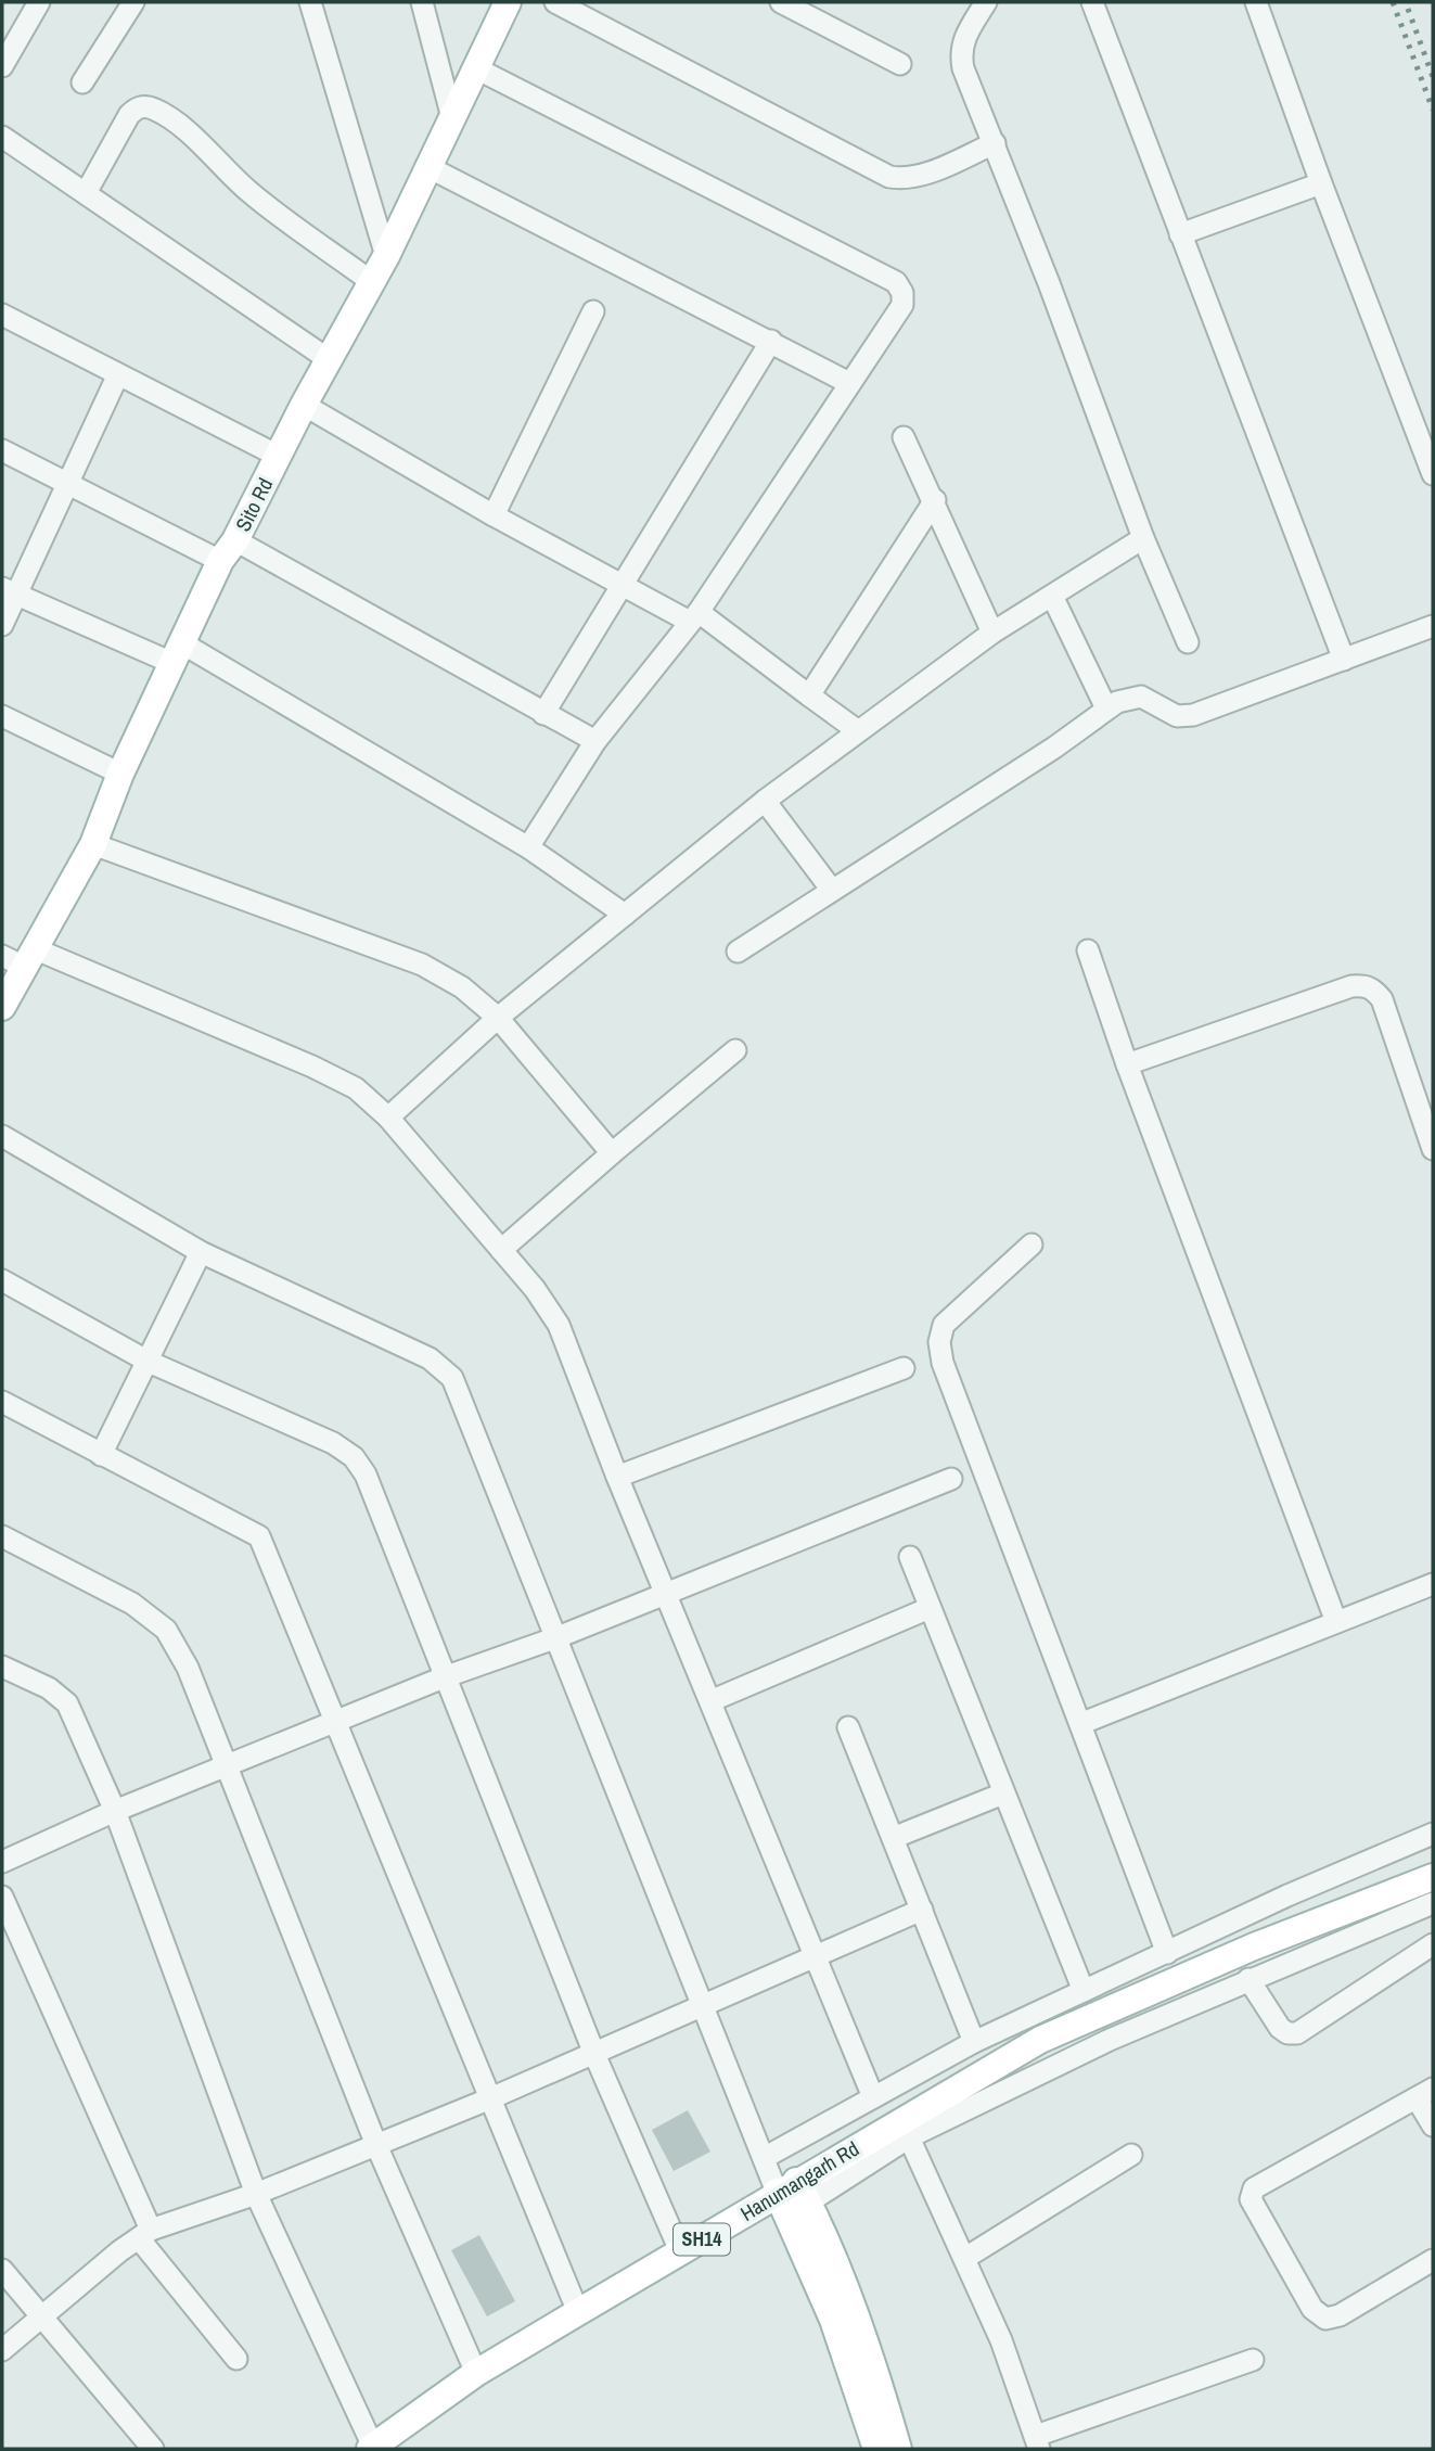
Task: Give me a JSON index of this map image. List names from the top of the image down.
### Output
{
  "streets": {
    "main road": ["Sito Rd", "Hanumangarh Rd", "SH14"]
  }
}
